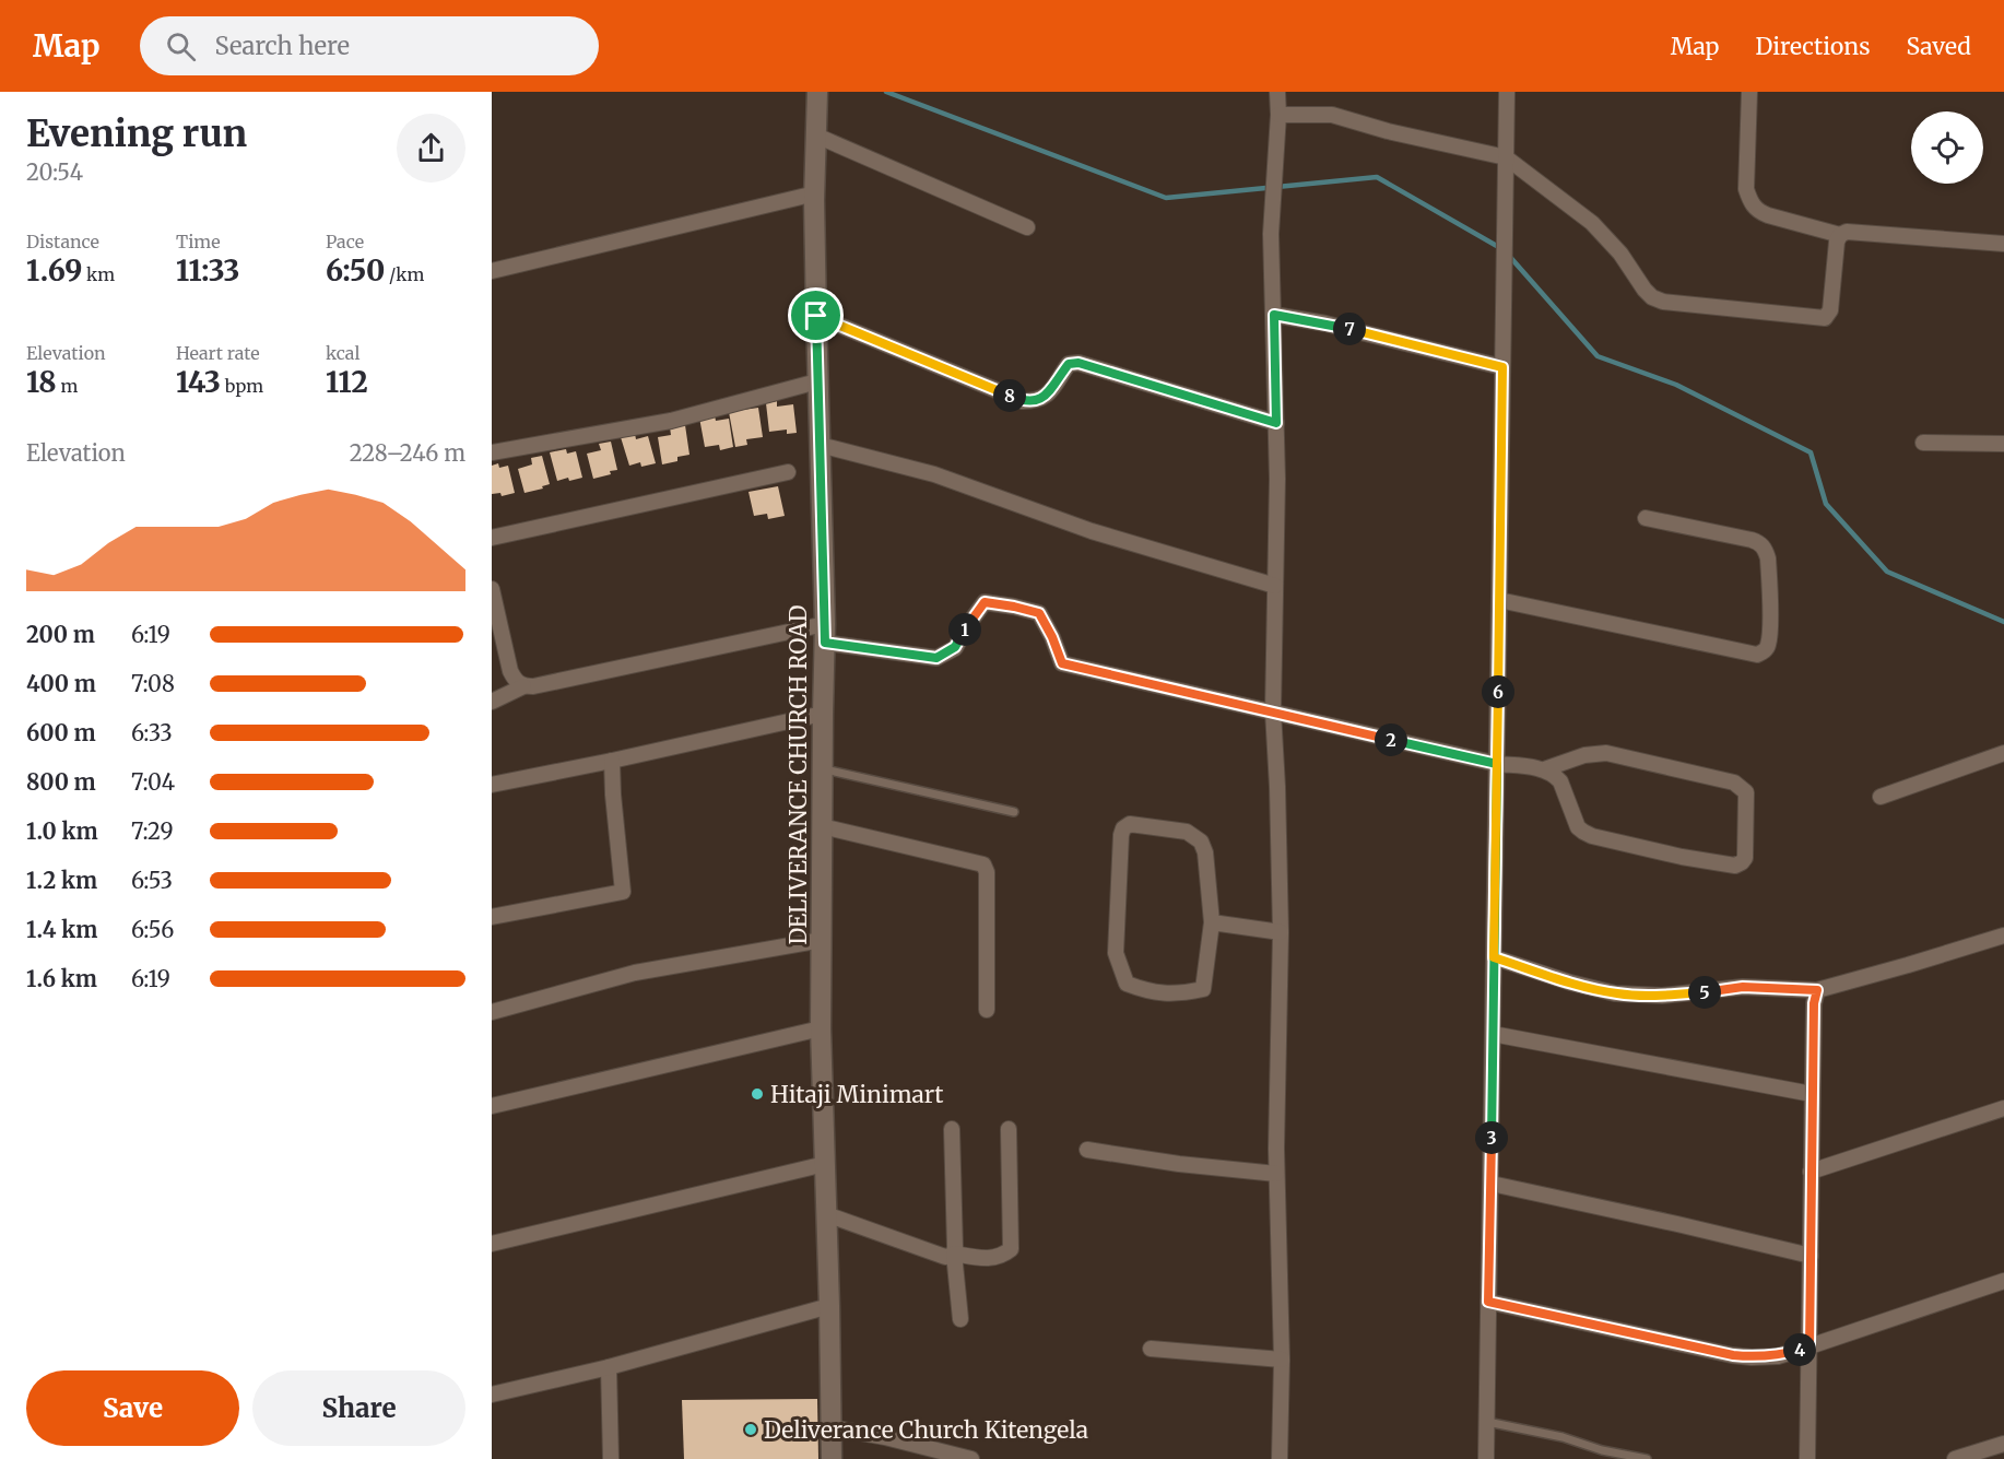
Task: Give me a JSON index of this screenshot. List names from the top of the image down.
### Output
{
  "streets": {
    "street": ["DELIVERANCE CHURCH ROAD"]
  },
  "places": ["Hitaji Minimart", "Deliverance Church Kitengela"],
  "page": {
    "header": "Map",
    "search": "Search here",
    "nav": ["Map", "Directions", "Saved"],
    "heading": ["Evening run", "20:54"],
    "stats": [
      ["Distance", "1.69 km"],
      ["Time", "11:33"],
      ["Pace", "6:50 /km"],
      ["Elevation", "18 m"],
      ["Heart rate", "143 bpm"],
      ["kcal", "112"]
    ],
    "pins": [
      "7",
      "8",
      "1",
      "6",
      "2",
      "5",
      "3",
      "4"
    ],
    "chart": ["Elevation", "228–246 m"],
    "list": [
      {
        "name": "200 m",
        "note": "6:19"
      },
      {
        "name": "400 m",
        "note": "7:08"
      },
      {
        "name": "600 m",
        "note": "6:33"
      },
      {
        "name": "800 m",
        "note": "7:04"
      },
      {
        "name": "1.0 km",
        "note": "7:29"
      },
      {
        "name": "1.2 km",
        "note": "6:53"
      },
      {
        "name": "1.4 km",
        "note": "6:56"
      },
      {
        "name": "1.6 km",
        "note": "6:19"
      }
    ],
    "buttons": ["Save", "Share"]
  }
}
